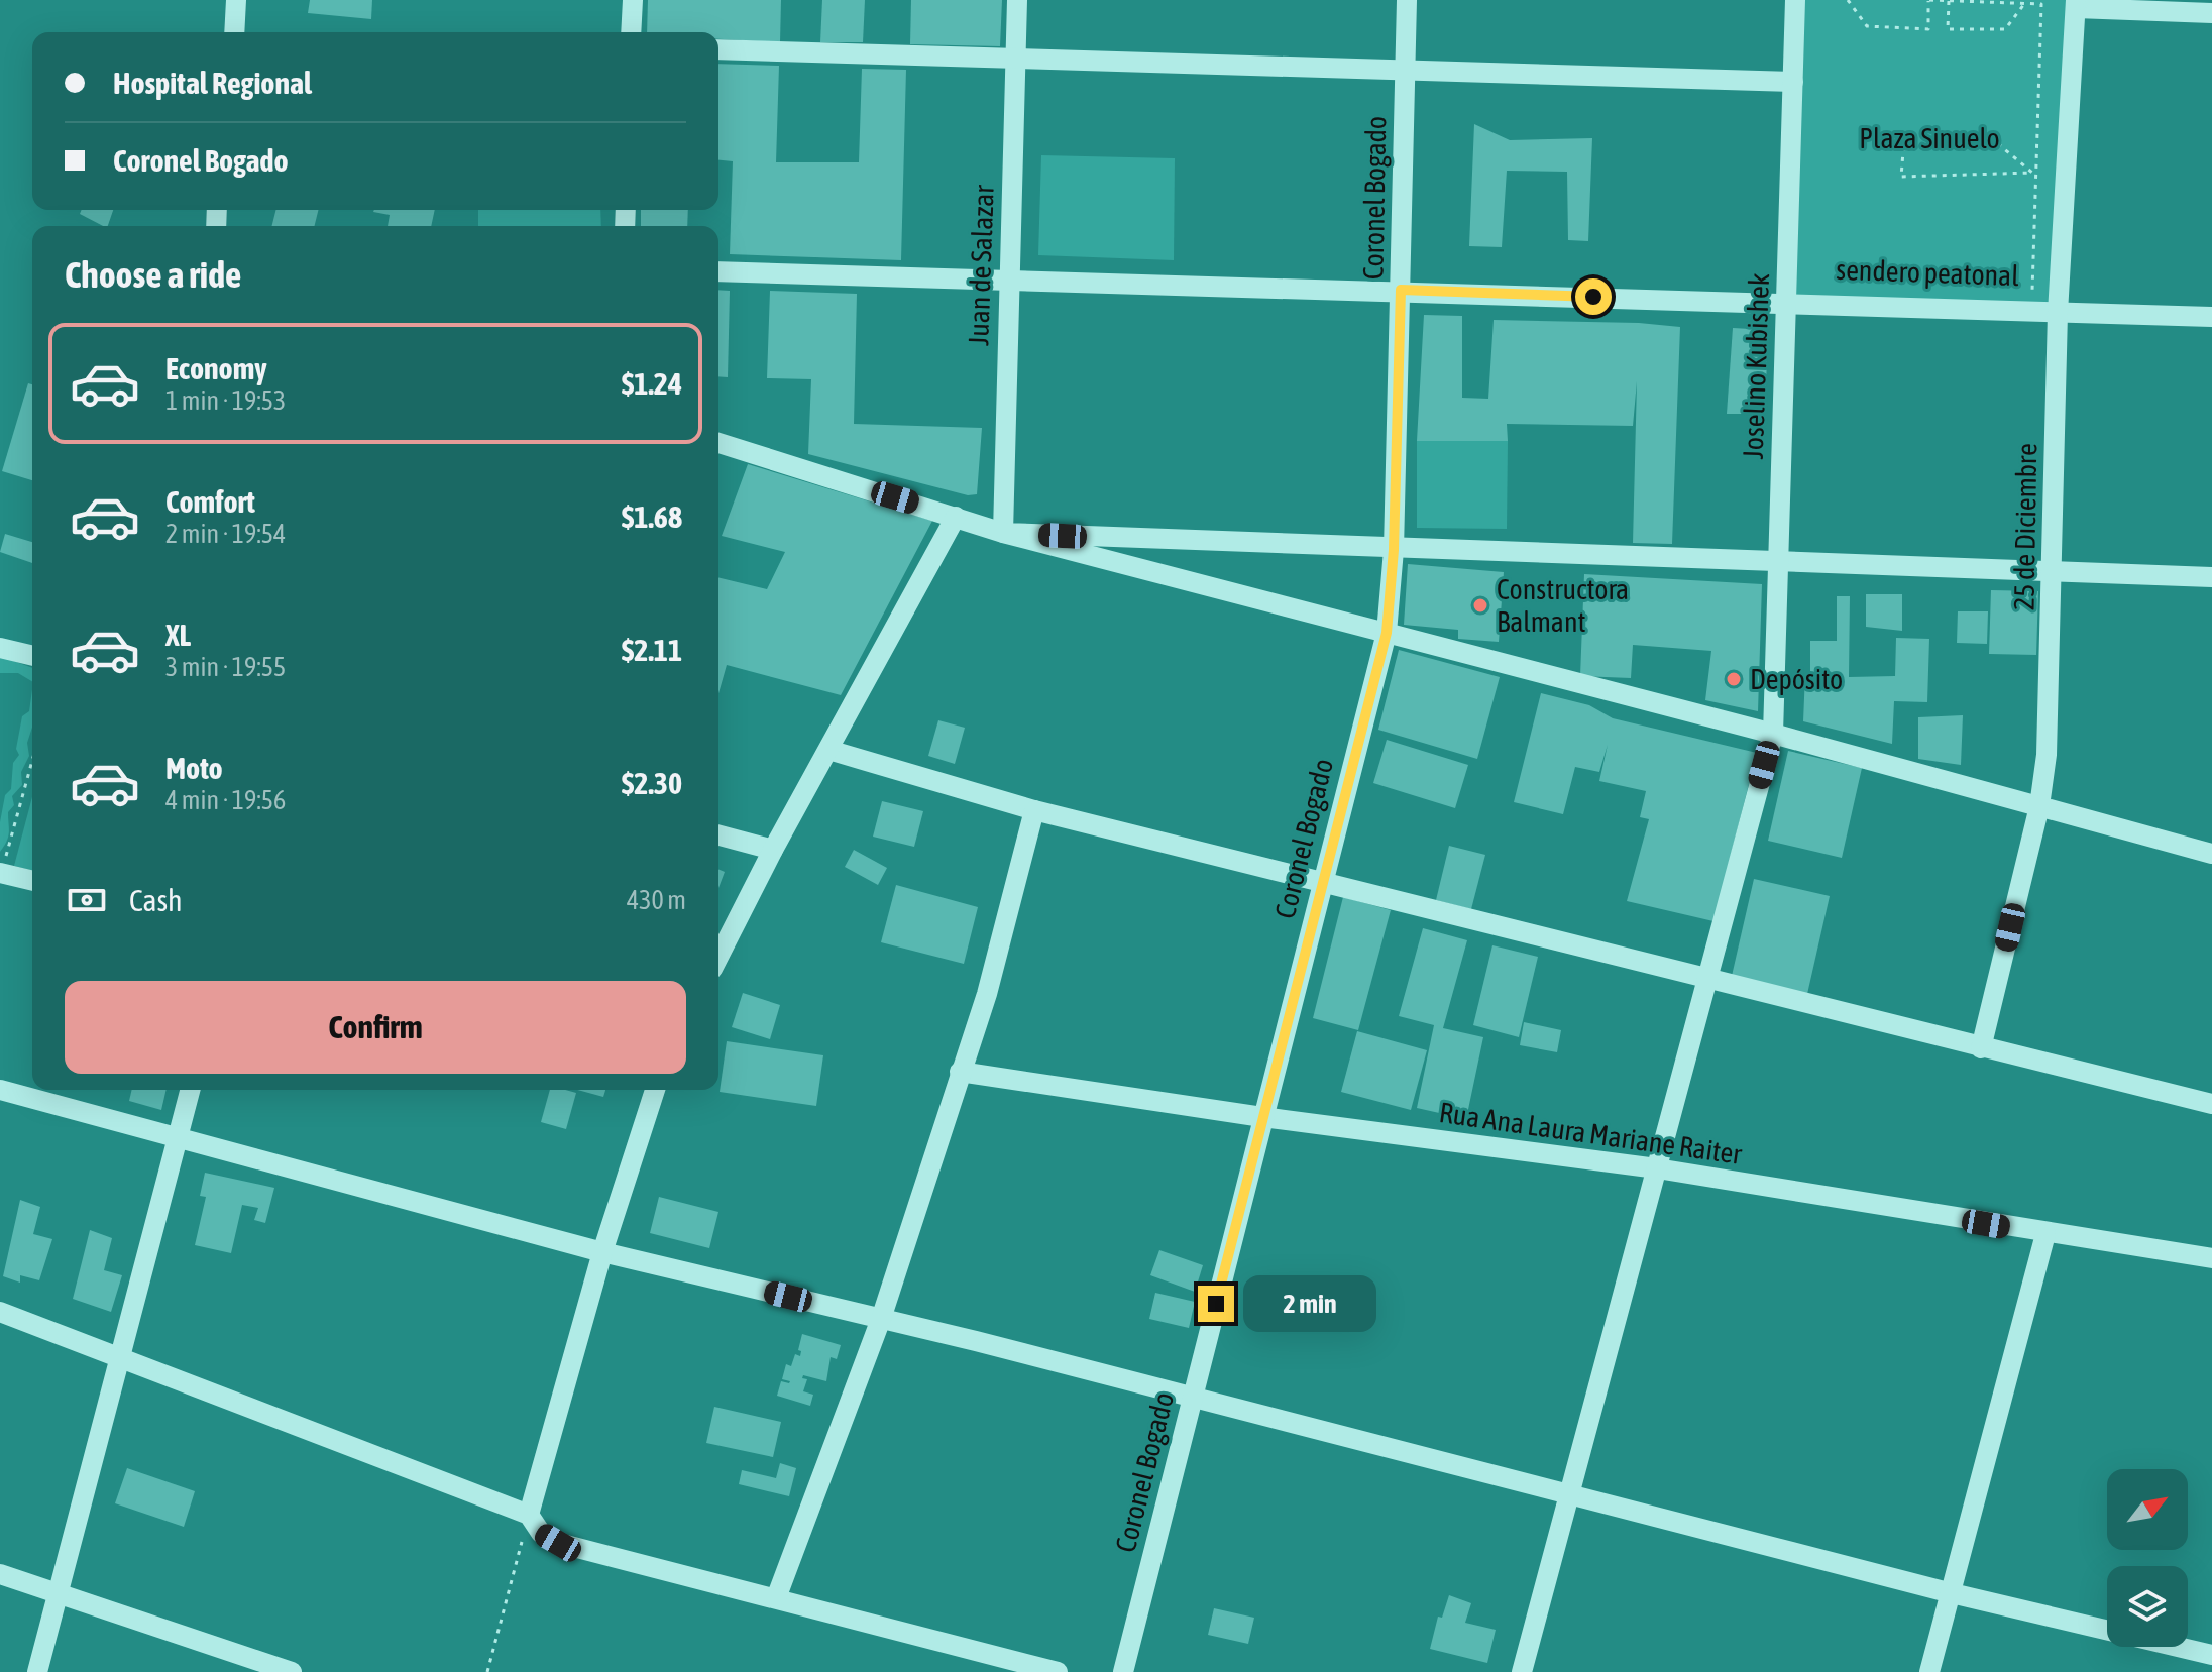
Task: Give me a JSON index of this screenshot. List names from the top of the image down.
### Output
{
  "streets": {
    "street": [
      "Coronel Bogado",
      "Juan de Salazar",
      "Joselino Kubishek",
      "25 de Diciembre",
      "Rua Ana Laura Mariane Raiter"
    ],
    "path": ["sendero peatonal"]
  },
  "crossings": [
    ["Coronel Bogado", "Rua Ana Laura Mariane Raiter"],
    ["Joselino Kubishek", "Rua Ana Laura Mariane Raiter"]
  ],
  "parks": ["Plaza Sinuelo"],
  "places": ["Constructora Balmant", "Depósito"],
  "north": "top right",
  "page": {
    "banner": ["Hospital Regional", "Coronel Bogado"],
    "heading": "Choose a ride",
    "list": [
      {
        "name": "Economy",
        "note": "1 min · 19:53",
        "value": "$1.24"
      },
      {
        "name": "Comfort",
        "note": "2 min · 19:54",
        "value": "$1.68"
      },
      {
        "name": "XL",
        "note": "3 min · 19:55",
        "value": "$2.11"
      },
      {
        "name": "Moto",
        "note": "4 min · 19:56",
        "value": "$2.30"
      }
    ],
    "pay": ["Cash", "430 m"],
    "buttons": "Confirm",
    "bubble": "2 min"
  }
}
